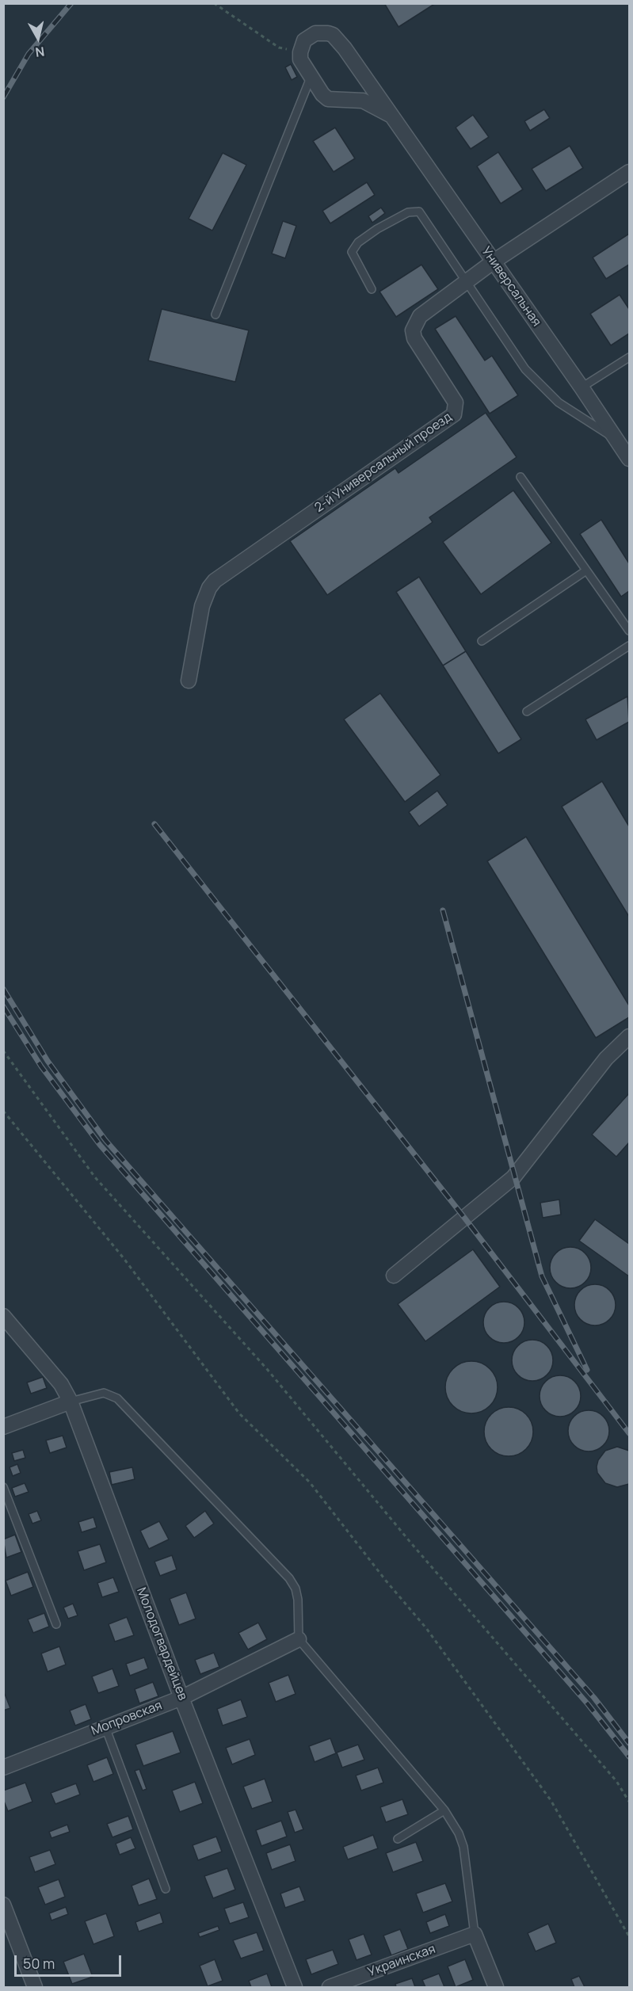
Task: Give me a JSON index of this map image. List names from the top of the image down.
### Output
{
  "streets": {
    "street": [
      "Универсальная",
      "2-й Универсальный проезд",
      "Молодогвардейцев",
      "Мопровская",
      "Украинская"
    ]
  },
  "crossings": [
    ["Универсальная", "2-й Универсальный проезд"],
    ["Молодогвардейцев", "Мопровская"]
  ],
  "scale_bar": "50 m",
  "north": "bottom"
}
